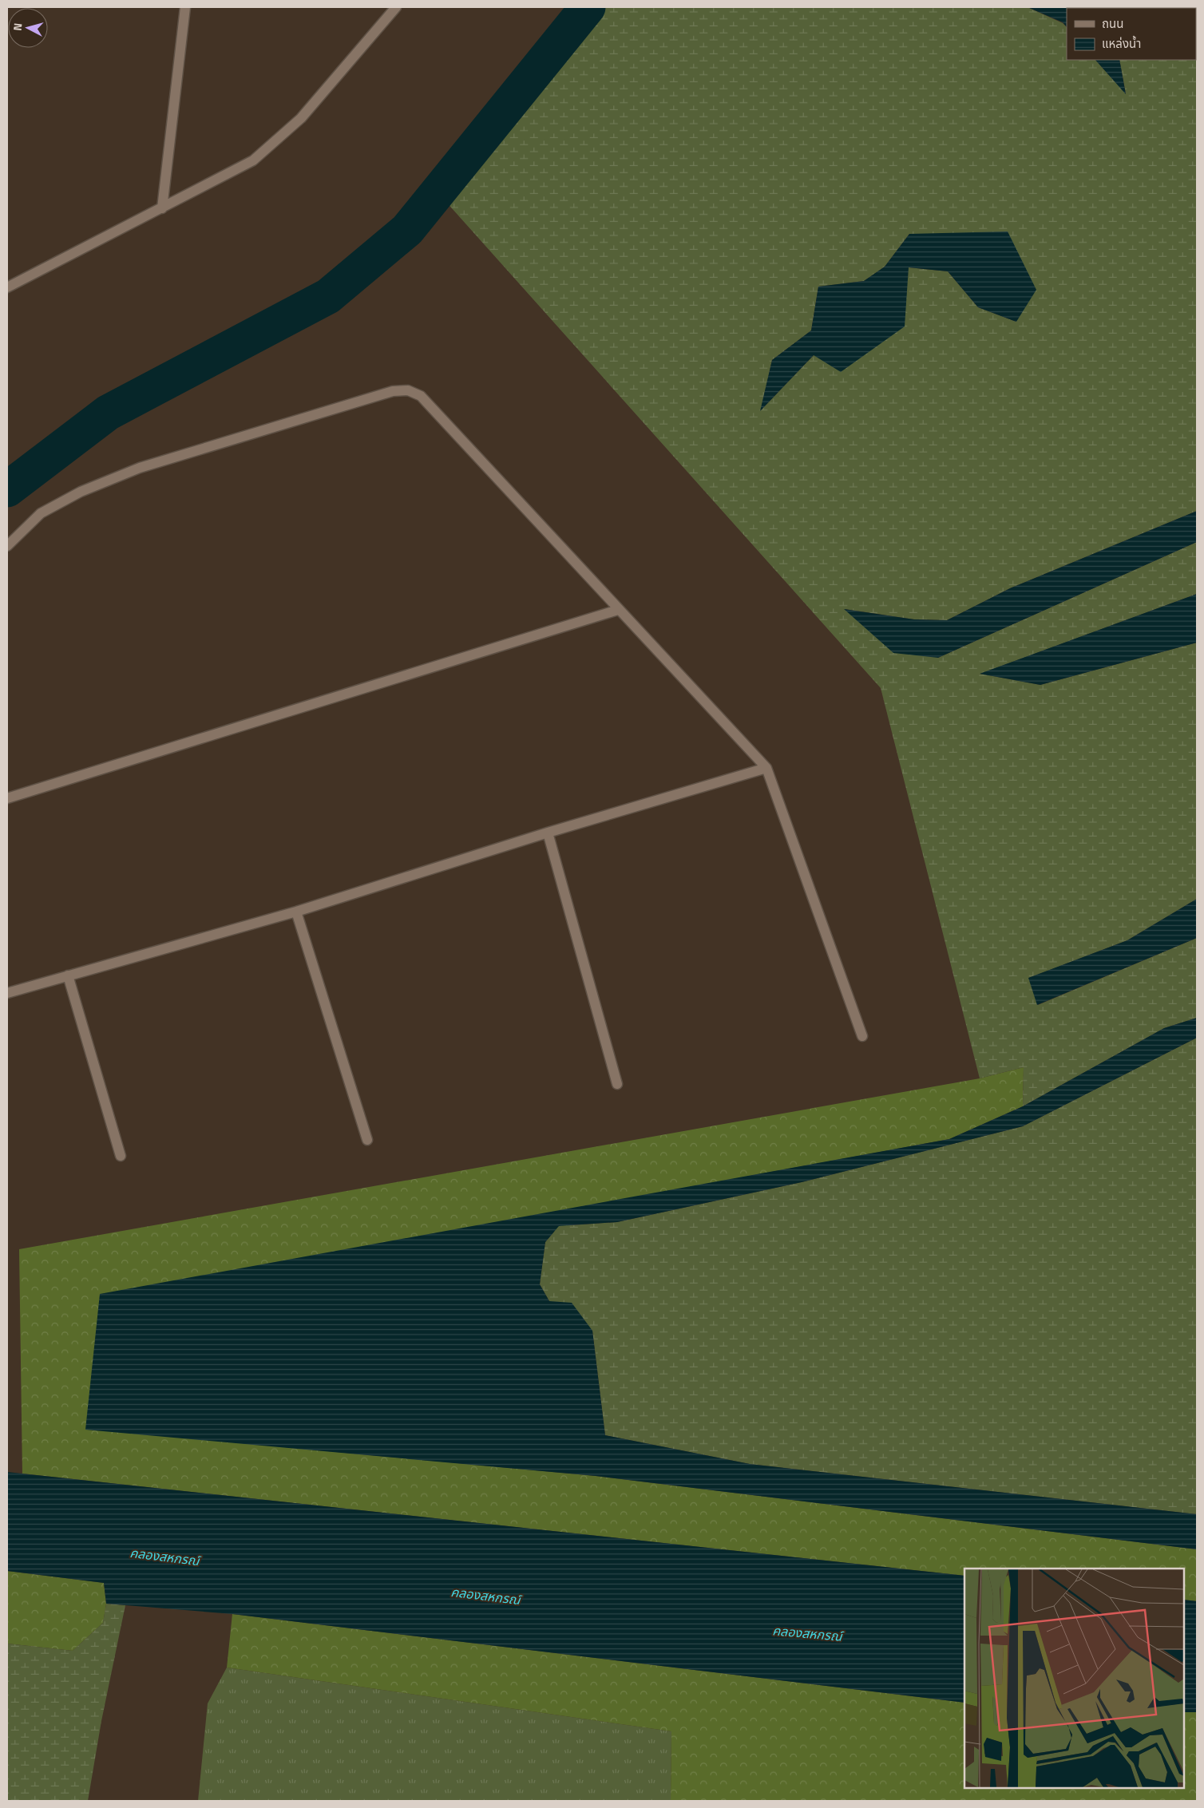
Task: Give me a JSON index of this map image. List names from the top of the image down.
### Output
{
  "water": ["คลองสหกรณ์"],
  "legend": ["ถนน", "แหล่งน้ำ"],
  "north": "left"
}
